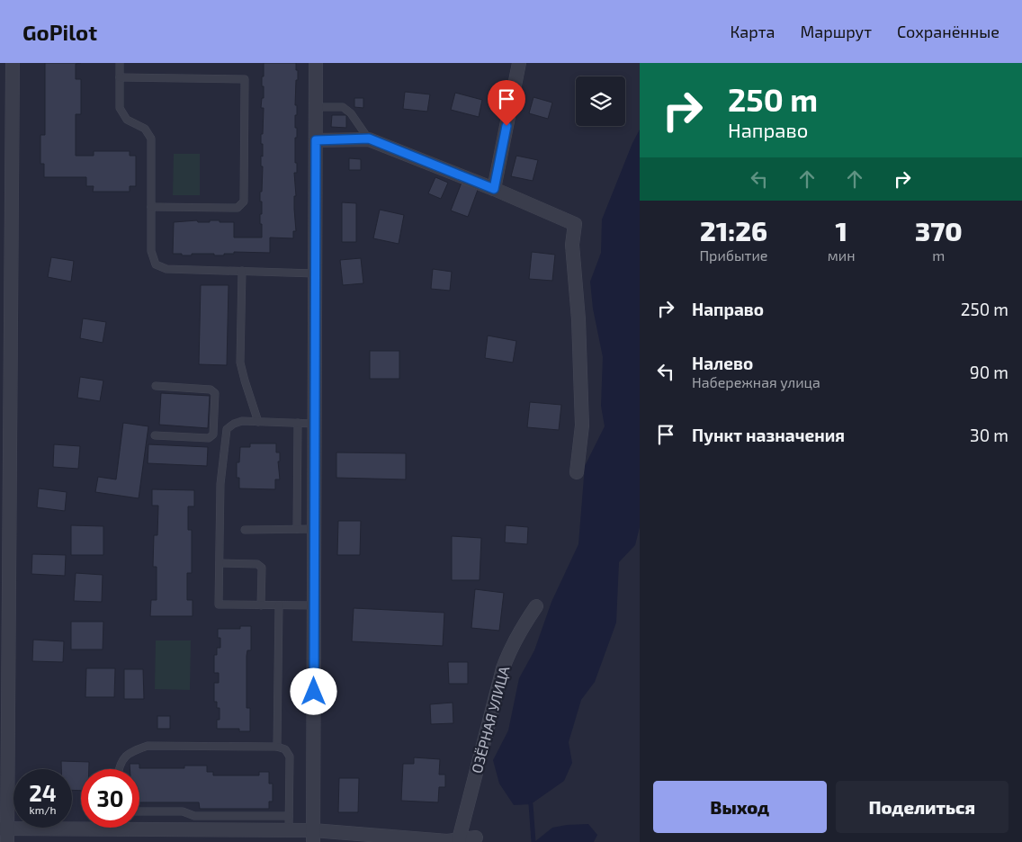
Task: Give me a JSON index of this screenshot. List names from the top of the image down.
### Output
{
  "streets": {
    "street": ["ОЗЁРНАЯ УЛИЦА"]
  },
  "page": {
    "header": "GoPilot",
    "nav": ["Карта", "Маршрут", "Сохранённые"],
    "turn": ["250 m", "Направо"],
    "eta": [
      "21:26",
      "Прибытие",
      "1",
      "мин",
      "370",
      "m"
    ],
    "list": [
      {
        "name": "Направо",
        "value": "250 m"
      },
      {
        "name": "Налево",
        "note": "Набережная улица",
        "value": "90 m"
      },
      {
        "name": "Пункт назначения",
        "value": "30 m"
      }
    ],
    "speed": "24 km/h",
    "limit": "30",
    "buttons": ["Выход", "Поделиться"]
  }
}
